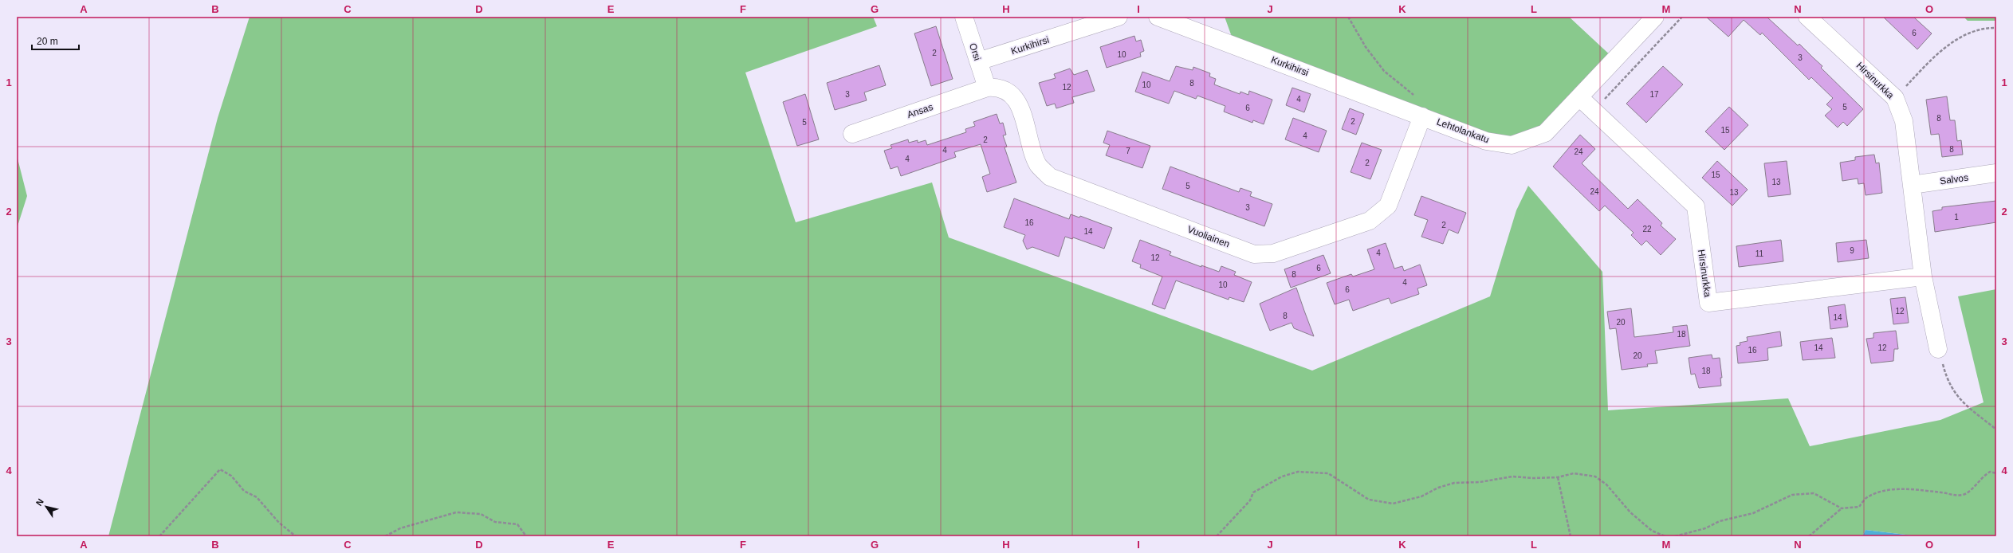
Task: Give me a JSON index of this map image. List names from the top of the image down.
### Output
{
  "streets": {
    "street": [
      "Kurkihirsi",
      "Orsi",
      "Hirsinurkka",
      "Ansas",
      "Lehtolankatu",
      "Salvos",
      "Vuoliainen"
    ]
  },
  "crossings": [
    ["Kurkihirsi", "Orsi"],
    ["Kurkihirsi", "Lehtolankatu"],
    ["Kurkihirsi", "Vuoliainen"],
    ["Orsi", "Ansas"],
    ["Orsi", "Vuoliainen"],
    ["Hirsinurkka", "Lehtolankatu"],
    ["Hirsinurkka", "Salvos"],
    ["Ansas", "Vuoliainen"],
    ["Lehtolankatu", "Vuoliainen"]
  ],
  "house_numbers": [
    "6",
    "2",
    "10",
    "3",
    "8",
    "10",
    "12",
    "3",
    "17",
    "4",
    "5",
    "6",
    "8",
    "2",
    "5",
    "15",
    "4",
    "2",
    "8",
    "4",
    "7",
    "24",
    "4",
    "2",
    "15",
    "13",
    "5",
    "24",
    "13",
    "3",
    "1",
    "16",
    "2",
    "22",
    "14",
    "9",
    "4",
    "11",
    "12",
    "6",
    "8",
    "4",
    "10",
    "6",
    "12",
    "8",
    "14",
    "20",
    "18",
    "14",
    "12",
    "16",
    "20",
    "18"
  ],
  "scale_bar": "20 m",
  "north": "top left",
  "grid": {
    "columns": [
      "A",
      "B",
      "C",
      "D",
      "E",
      "F",
      "G",
      "H",
      "I",
      "J",
      "K",
      "L",
      "M",
      "N",
      "O"
    ],
    "rows": [
      "1",
      "2",
      "3",
      "4"
    ]
  }
}
